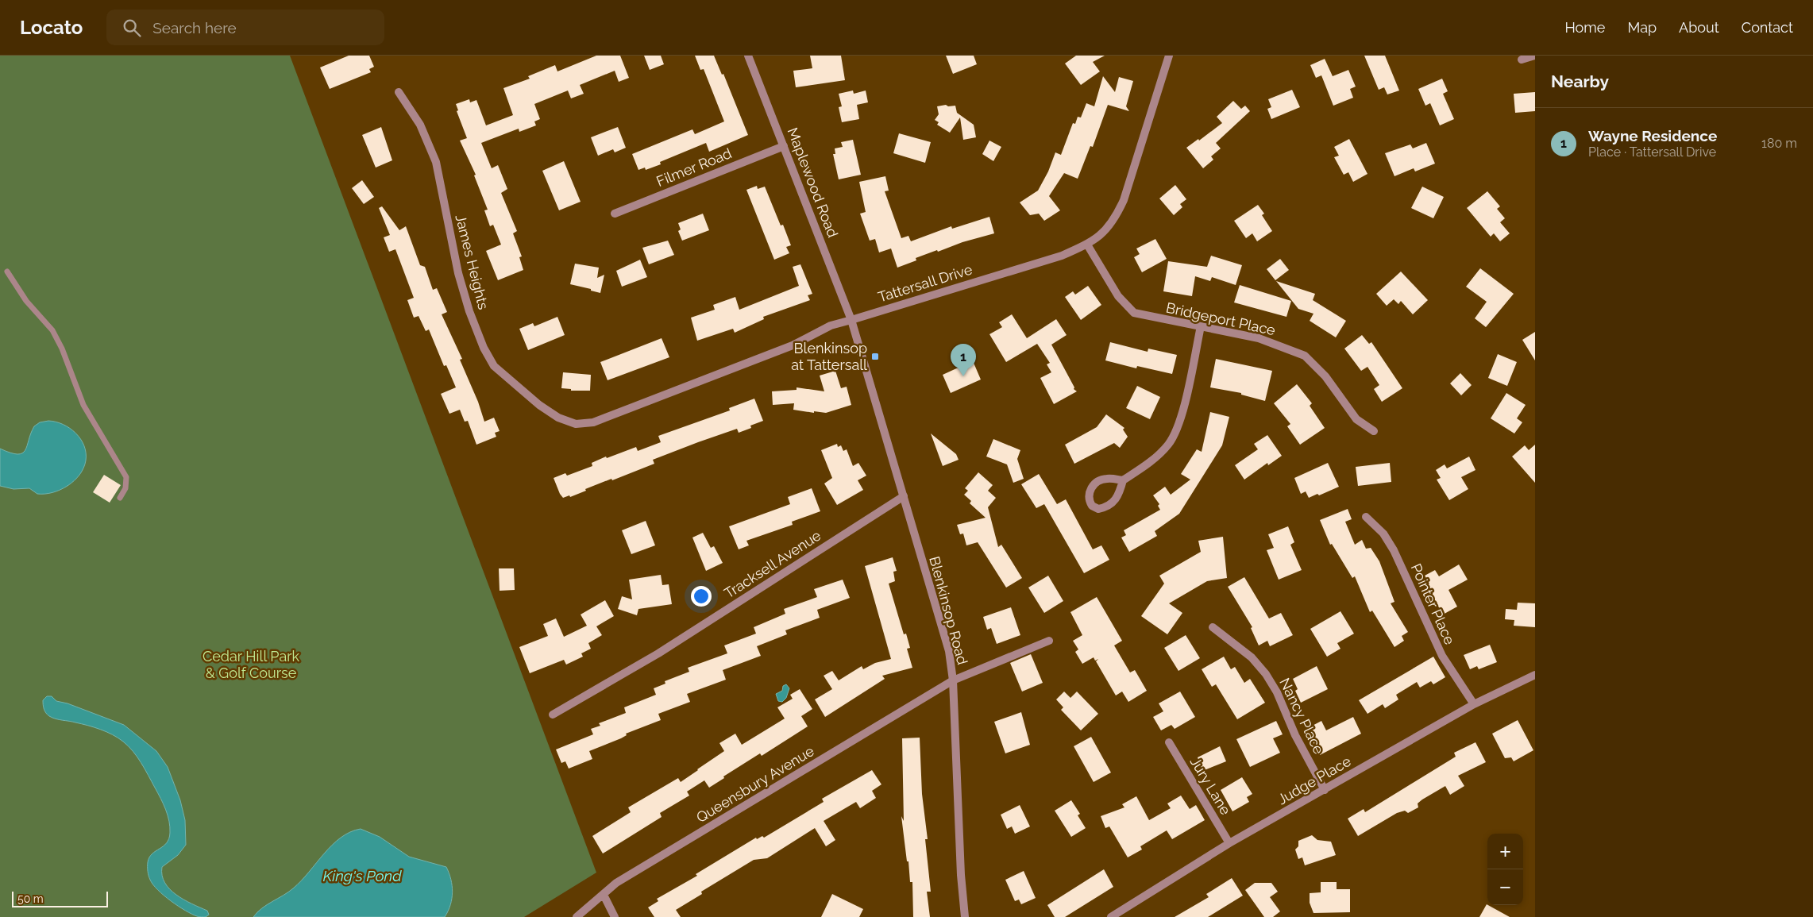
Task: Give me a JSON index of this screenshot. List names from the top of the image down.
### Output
{
  "streets": {
    "street": [
      "Filmer Road",
      "Maplewood Road",
      "James Heights",
      "Tattersall Drive",
      "Bridgeport Place",
      "Tracksell Avenue",
      "Pointer Place",
      "Blenkinsop Road",
      "Nancy Place",
      "Judge Place",
      "Queensbury Avenue",
      "Jury Lane"
    ]
  },
  "crossings": [
    ["Filmer Road", "Maplewood Road"],
    ["Maplewood Road", "Tattersall Drive"],
    ["Maplewood Road", "Blenkinsop Road"],
    ["James Heights", "Tattersall Drive"],
    ["Tattersall Drive", "Bridgeport Place"],
    ["Tattersall Drive", "Blenkinsop Road"],
    ["Tracksell Avenue", "Blenkinsop Road"],
    ["Pointer Place", "Judge Place"],
    ["Blenkinsop Road", "Queensbury Avenue"],
    ["Nancy Place", "Judge Place"],
    ["Judge Place", "Jury Lane"]
  ],
  "water": ["King's Pond"],
  "parks": ["Cedar Hill Park & Golf Course"],
  "places": {
    "transit": ["Blenkinsop at Tattersall"]
  },
  "scale_bar": "50 m",
  "page": {
    "header": "Locato",
    "search": "Search here",
    "nav": [
      "Home",
      "Map",
      "About",
      "Contact"
    ],
    "heading": "Nearby",
    "list": [
      {
        "mark": "1",
        "name": "Wayne Residence",
        "note": "Place · Tattersall Drive",
        "value": "180 m"
      }
    ],
    "pins": "1",
    "map_buttons": ["+", "−"],
    "scale": "50 m"
  }
}
